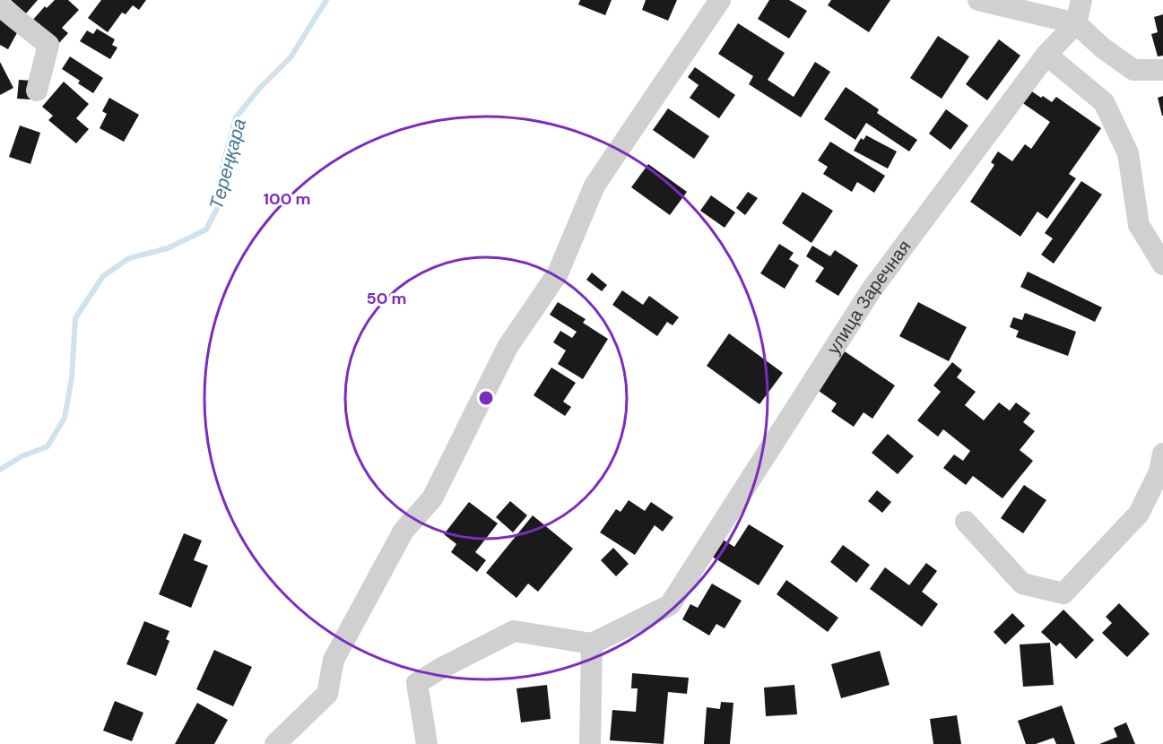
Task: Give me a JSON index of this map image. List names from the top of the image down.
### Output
{
  "streets": {
    "street": ["улица Заречная"]
  },
  "water": ["Тереңқара"],
  "rings": ["100 m", "50 m"]
}
